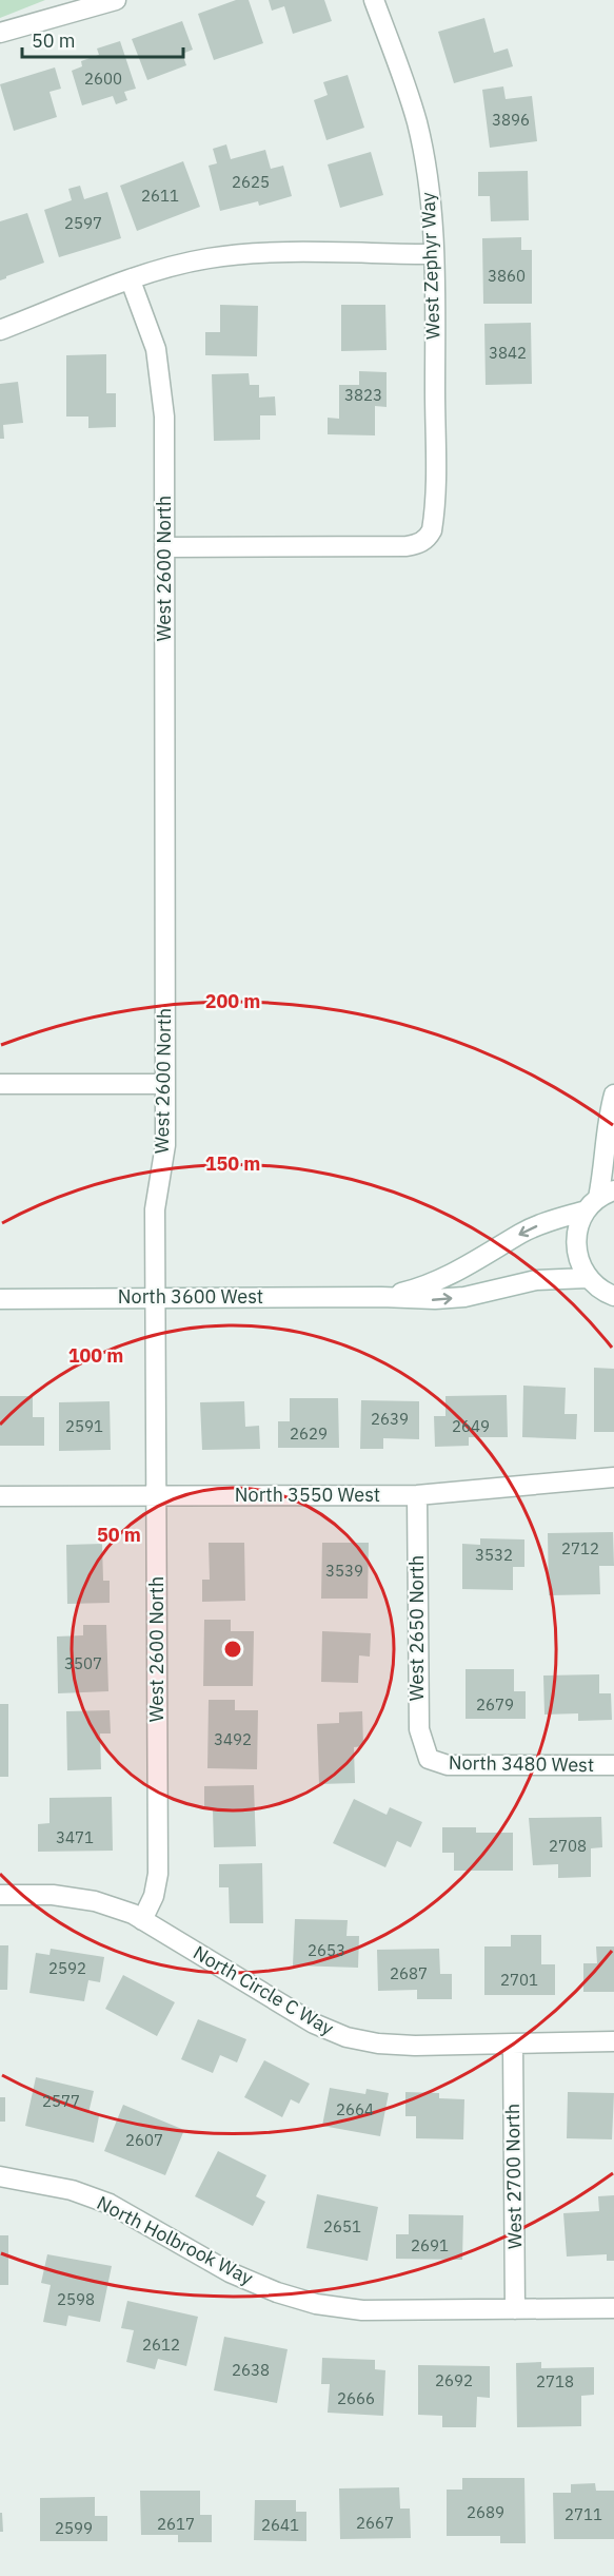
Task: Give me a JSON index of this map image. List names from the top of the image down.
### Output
{
  "streets": {
    "street": [
      "West Zephyr Way",
      "West 2600 North",
      "North 3600 West",
      "North 3550 West",
      "West 2650 North",
      "North 3480 West",
      "North Circle C Way",
      "West 2700 North",
      "North Holbrook Way"
    ]
  },
  "crossings": [
    ["West Zephyr Way", "West 2600 North"],
    ["West 2600 North", "North 3600 West"],
    ["West 2600 North", "North 3550 West"],
    ["West 2600 North", "North Circle C Way"],
    ["North 3550 West", "West 2650 North"],
    ["West 2650 North", "North 3480 West"],
    ["North Circle C Way", "West 2700 North"],
    ["West 2700 North", "North Holbrook Way"]
  ],
  "house_numbers": [
    "2600",
    "3896",
    "2625",
    "2611",
    "2597",
    "3860",
    "3842",
    "3823",
    "2639",
    "2591",
    "2649",
    "2629",
    "2712",
    "3532",
    "3539",
    "3507",
    "2679",
    "3492",
    "3471",
    "2708",
    "2653",
    "2592",
    "2687",
    "2701",
    "2577",
    "2664",
    "2607",
    "2651",
    "2691",
    "2598",
    "2612",
    "2638",
    "2692",
    "2718",
    "2666",
    "2689",
    "2711",
    "2667",
    "2617",
    "2641",
    "2599"
  ],
  "scale_bar": "50 m",
  "rings": [
    "200 m",
    "150 m",
    "100 m",
    "50 m"
  ]
}
